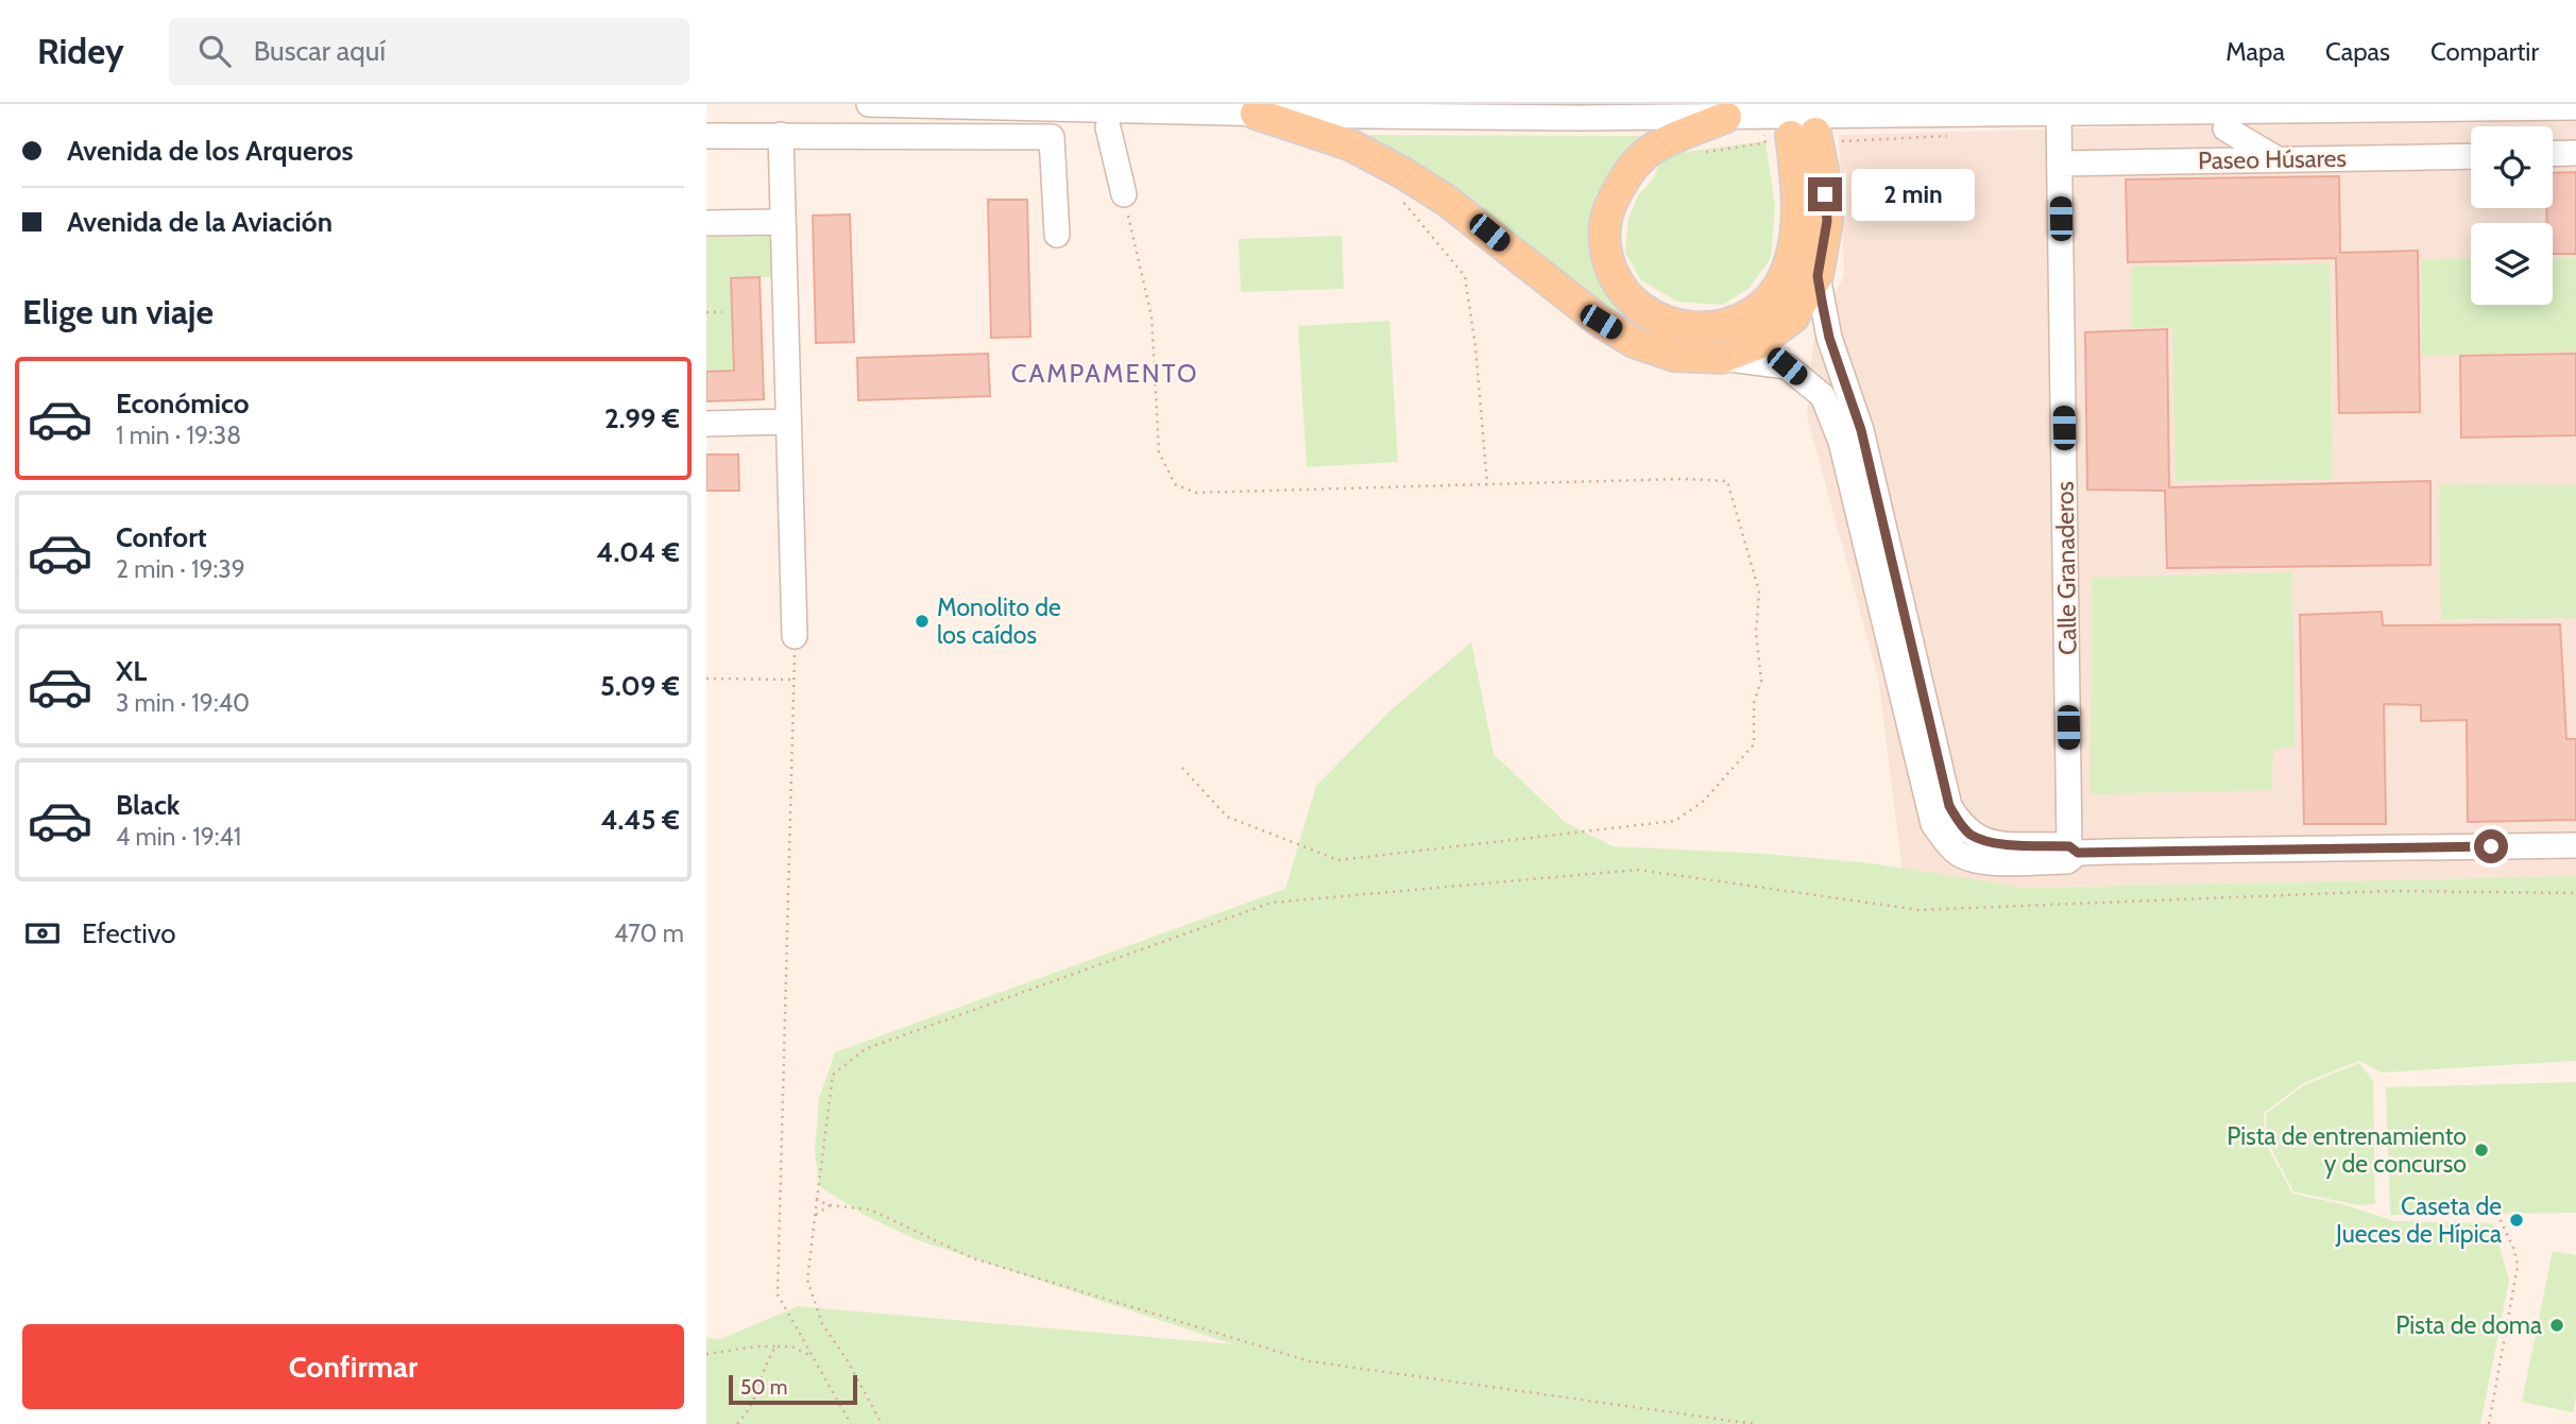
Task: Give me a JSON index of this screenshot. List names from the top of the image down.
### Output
{
  "streets": {
    "street": ["Paseo Húsares", "Calle Granaderos"]
  },
  "crossings": [
    ["Paseo Húsares", "Calle Granaderos"]
  ],
  "districts": ["CAMPAMENTO"],
  "places": [
    "Monolito de los caídos",
    "Pista de entrenamiento y de concurso",
    "Caseta de Jueces de Hípica",
    "Pista de doma"
  ],
  "scale_bar": "50 m",
  "page": {
    "header": "Ridey",
    "search": "Buscar aquí",
    "nav": ["Mapa", "Capas", "Compartir"],
    "banner": ["Avenida de los Arqueros", "Avenida de la Aviación"],
    "bubble": "2 min",
    "heading": "Elige un viaje",
    "list": [
      {
        "name": "Económico",
        "note": "1 min · 19:38",
        "value": "2.99 €"
      },
      {
        "name": "Confort",
        "note": "2 min · 19:39",
        "value": "4.04 €"
      },
      {
        "name": "XL",
        "note": "3 min · 19:40",
        "value": "5.09 €"
      },
      {
        "name": "Black",
        "note": "4 min · 19:41",
        "value": "4.45 €"
      }
    ],
    "pay": ["Efectivo", "470 m"],
    "buttons": "Confirmar",
    "scale": "50 m"
  }
}
